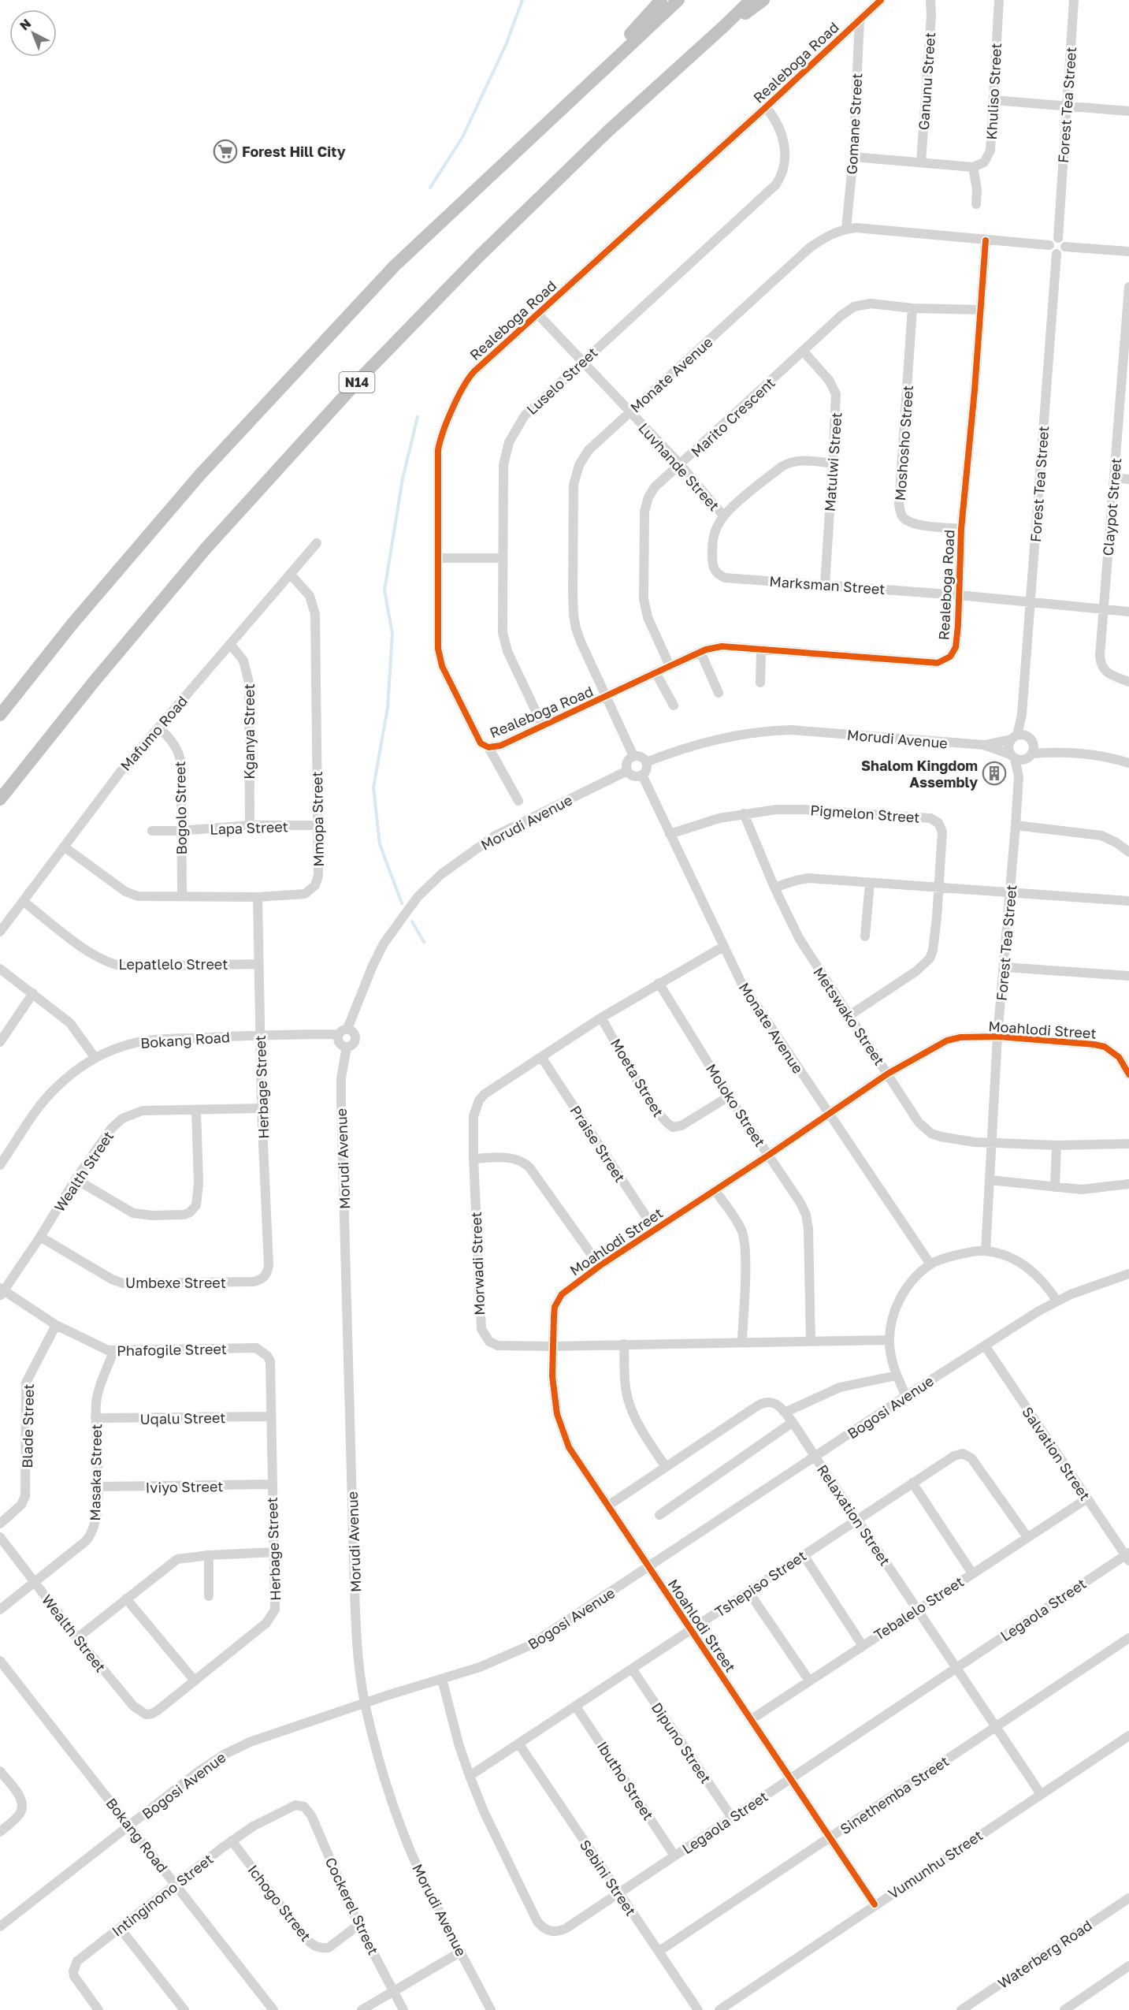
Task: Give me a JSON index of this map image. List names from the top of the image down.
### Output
{
  "streets": {
    "highway": ["N14"],
    "street": [
      "Realeboga Road",
      "Ganunu Street",
      "Khuliso Street",
      "Forest Tea Street",
      "Gomane Street",
      "Monate Avenue",
      "Luselo Street",
      "Marito Crescent",
      "Moshosho Street",
      "Matulwi Street",
      "Luvhande Street",
      "Claypot Street",
      "Marksman Street",
      "Kganya Street",
      "Mafumo Road",
      "Morudi Avenue",
      "Bogolo Street",
      "Pigmelon Street",
      "Mmopa Street",
      "Lapa Street",
      "Lepatlelo Street",
      "Metswako Street",
      "Moahlodi Street",
      "Bokang Road",
      "Moeta Street",
      "Herbage Street",
      "Moloko Street",
      "Praise Street",
      "Wealth Street",
      "Morwadi Street",
      "Umbexe Street",
      "Phafogile Street",
      "Bogosi Avenue",
      "Uqalu Street",
      "Blade Street",
      "Salvation Street",
      "Masaka Street",
      "Iviyo Street",
      "Relaxation Street",
      "Tshepiso Street",
      "Tebalelo Street",
      "Legaola Street",
      "Dipuno Street",
      "Ibutho Street",
      "Sinethemba Street",
      "Vumunhu Street",
      "Sebini Street",
      "Intinginono Street",
      "Ichogo Street",
      "Cockerel Street",
      "Waterberg Road"
    ]
  },
  "crossings": [
    ["Realeboga Road", "Gomane Street"],
    ["Realeboga Road", "Monate Avenue"],
    ["Realeboga Road", "Luselo Street"],
    ["Realeboga Road", "Marito Crescent"],
    ["Realeboga Road", "Moshosho Street"],
    ["Realeboga Road", "Luvhande Street"],
    ["Realeboga Road", "Marksman Street"],
    ["Forest Tea Street", "Monate Avenue"],
    ["Forest Tea Street", "Marksman Street"],
    ["Forest Tea Street", "Morudi Avenue"],
    ["Forest Tea Street", "Metswako Street"],
    ["Forest Tea Street", "Moahlodi Street"],
    ["Gomane Street", "Monate Avenue"],
    ["Monate Avenue", "Luvhande Street"],
    ["Monate Avenue", "Morudi Avenue"],
    ["Monate Avenue", "Pigmelon Street"],
    ["Monate Avenue", "Moahlodi Street"],
    ["Monate Avenue", "Morwadi Street"],
    ["Luselo Street", "Luvhande Street"],
    ["Marito Crescent", "Moshosho Street"],
    ["Marito Crescent", "Matulwi Street"],
    ["Marito Crescent", "Luvhande Street"],
    ["Matulwi Street", "Marksman Street"],
    ["Luvhande Street", "Marksman Street"],
    ["Claypot Street", "Marksman Street"],
    ["Kganya Street", "Mafumo Road"],
    ["Kganya Street", "Lapa Street"],
    ["Mafumo Road", "Bogolo Street"],
    ["Mafumo Road", "Mmopa Street"],
    ["Mafumo Road", "Lepatlelo Street"],
    ["Morudi Avenue", "Bokang Road"],
    ["Morudi Avenue", "Bogosi Avenue"],
    ["Bogolo Street", "Mmopa Street"],
    ["Bogolo Street", "Lapa Street"],
    ["Pigmelon Street", "Metswako Street"],
    ["Mmopa Street", "Lapa Street"],
    ["Mmopa Street", "Herbage Street"],
    ["Lepatlelo Street", "Herbage Street"],
    ["Metswako Street", "Moahlodi Street"],
    ["Moahlodi Street", "Moloko Street"],
    ["Moahlodi Street", "Praise Street"],
    ["Moahlodi Street", "Morwadi Street"],
    ["Moahlodi Street", "Bogosi Avenue"],
    ["Moahlodi Street", "Relaxation Street"],
    ["Moahlodi Street", "Tshepiso Street"],
    ["Moahlodi Street", "Tebalelo Street"],
    ["Moahlodi Street", "Legaola Street"],
    ["Moahlodi Street", "Sinethemba Street"],
    ["Moahlodi Street", "Vumunhu Street"],
    ["Bokang Road", "Herbage Street"],
    ["Bokang Road", "Bogosi Avenue"],
    ["Bokang Road", "Intinginono Street"],
    ["Moeta Street", "Moloko Street"],
    ["Moeta Street", "Morwadi Street"],
    ["Herbage Street", "Wealth Street"],
    ["Herbage Street", "Umbexe Street"],
    ["Herbage Street", "Phafogile Street"],
    ["Herbage Street", "Uqalu Street"],
    ["Herbage Street", "Iviyo Street"],
    ["Moloko Street", "Morwadi Street"],
    ["Praise Street", "Morwadi Street"],
    ["Wealth Street", "Umbexe Street"],
    ["Wealth Street", "Phafogile Street"],
    ["Wealth Street", "Masaka Street"],
    ["Phafogile Street", "Blade Street"],
    ["Phafogile Street", "Masaka Street"],
    ["Bogosi Avenue", "Salvation Street"],
    ["Bogosi Avenue", "Relaxation Street"],
    ["Bogosi Avenue", "Legaola Street"],
    ["Uqalu Street", "Masaka Street"],
    ["Salvation Street", "Tebalelo Street"],
    ["Salvation Street", "Legaola Street"],
    ["Masaka Street", "Iviyo Street"],
    ["Relaxation Street", "Tshepiso Street"],
    ["Relaxation Street", "Tebalelo Street"],
    ["Relaxation Street", "Legaola Street"],
    ["Relaxation Street", "Sinethemba Street"],
    ["Relaxation Street", "Vumunhu Street"],
    ["Tshepiso Street", "Tebalelo Street"],
    ["Tshepiso Street", "Legaola Street"],
    ["Tshepiso Street", "Dipuno Street"],
    ["Tshepiso Street", "Ibutho Street"],
    ["Tshepiso Street", "Sebini Street"],
    ["Legaola Street", "Dipuno Street"],
    ["Legaola Street", "Ibutho Street"],
    ["Legaola Street", "Sebini Street"],
    ["Sinethemba Street", "Sebini Street"],
    ["Intinginono Street", "Ichogo Street"],
    ["Intinginono Street", "Cockerel Street"],
    ["Ichogo Street", "Cockerel Street"]
  ],
  "places": {
    "supermarket": ["Forest Hill City"],
    "building": ["Shalom Kingdom Assembly"]
  },
  "north": "top left"
}
